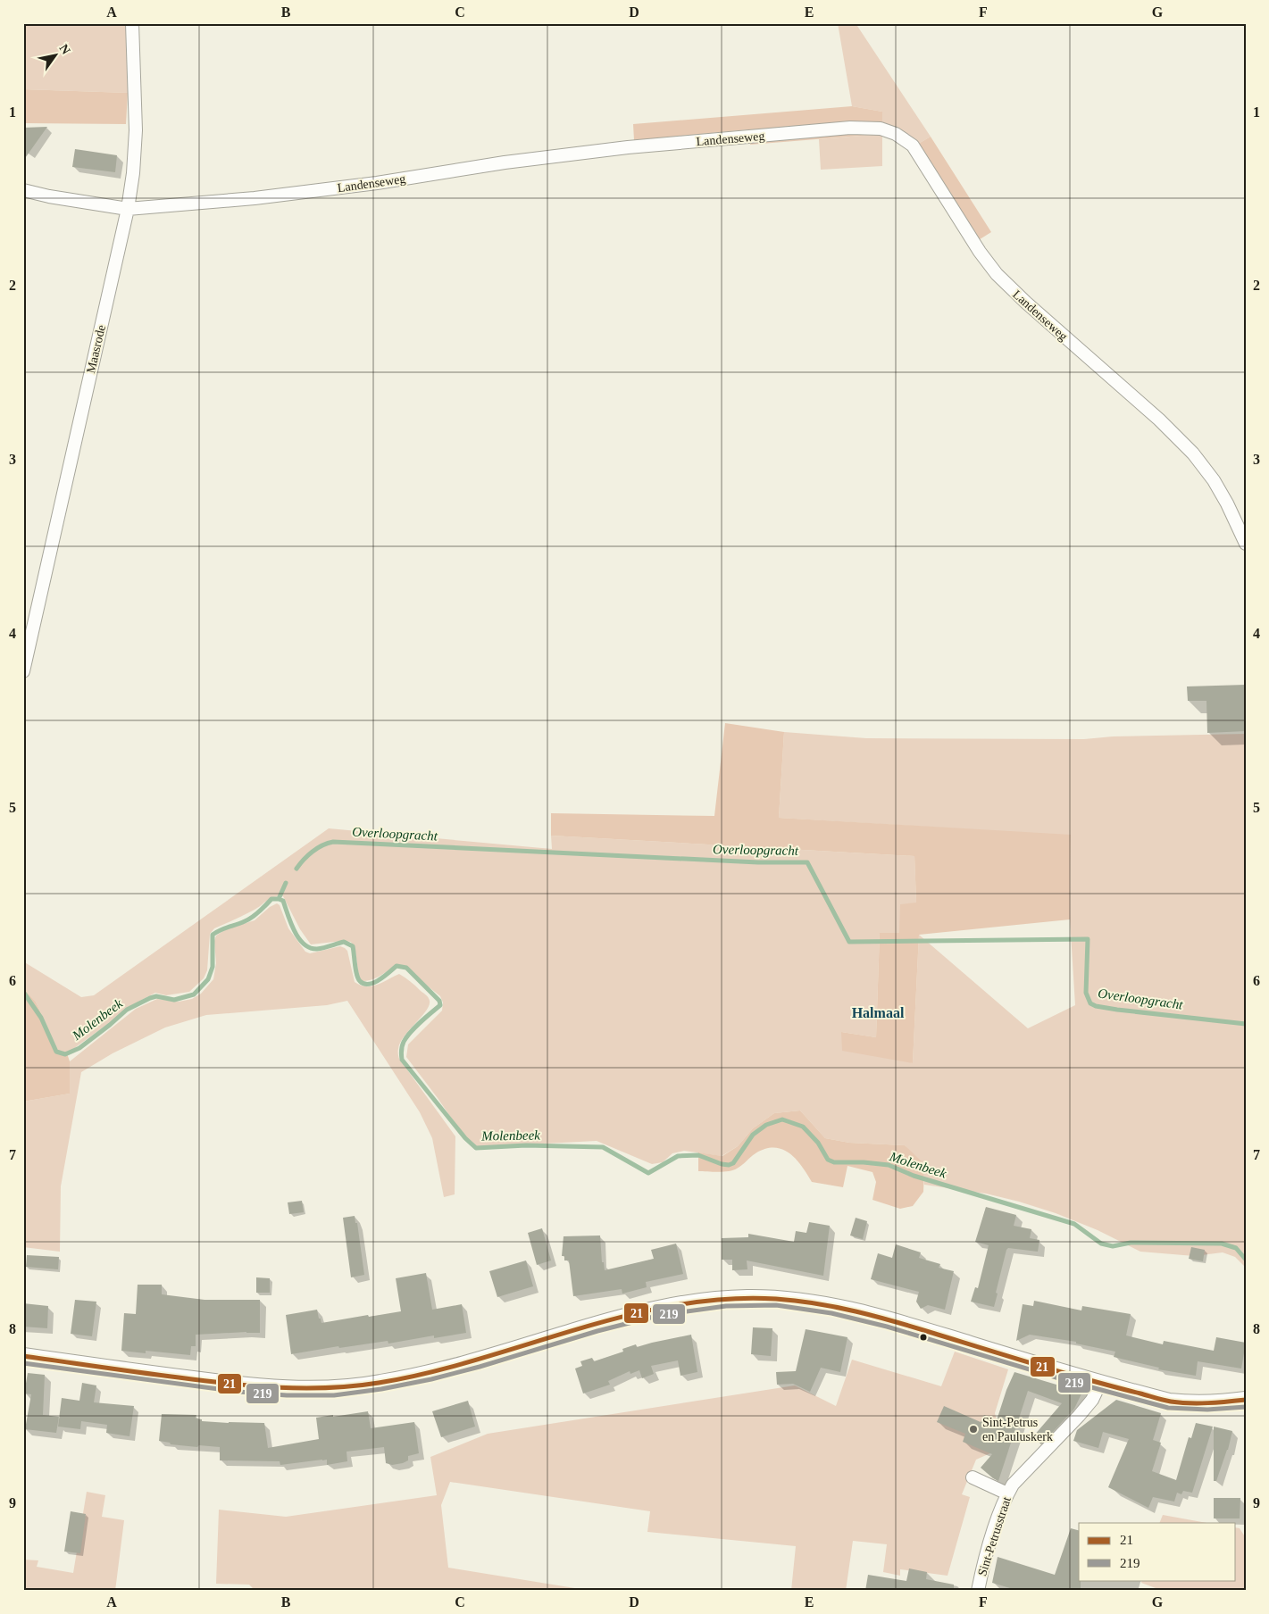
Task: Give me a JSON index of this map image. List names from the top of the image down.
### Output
{
  "streets": {
    "street": ["Landenseweg", "Maasrode", "Sint-Petrusstraat"]
  },
  "crossings": [
    ["Landenseweg", "Maasrode"]
  ],
  "districts": ["Halmaal"],
  "water": ["Overloopgracht", "Molenbeek"],
  "places": ["Sint-Petrus en Pauluskerk"],
  "lines": ["transit line 21", "transit line 219"],
  "legend": ["21", "219"],
  "north": "top right",
  "grid": {
    "columns": [
      "A",
      "B",
      "C",
      "D",
      "E",
      "F",
      "G"
    ],
    "rows": [
      "1",
      "2",
      "3",
      "4",
      "5",
      "6",
      "7",
      "8",
      "9"
    ]
  }
}
